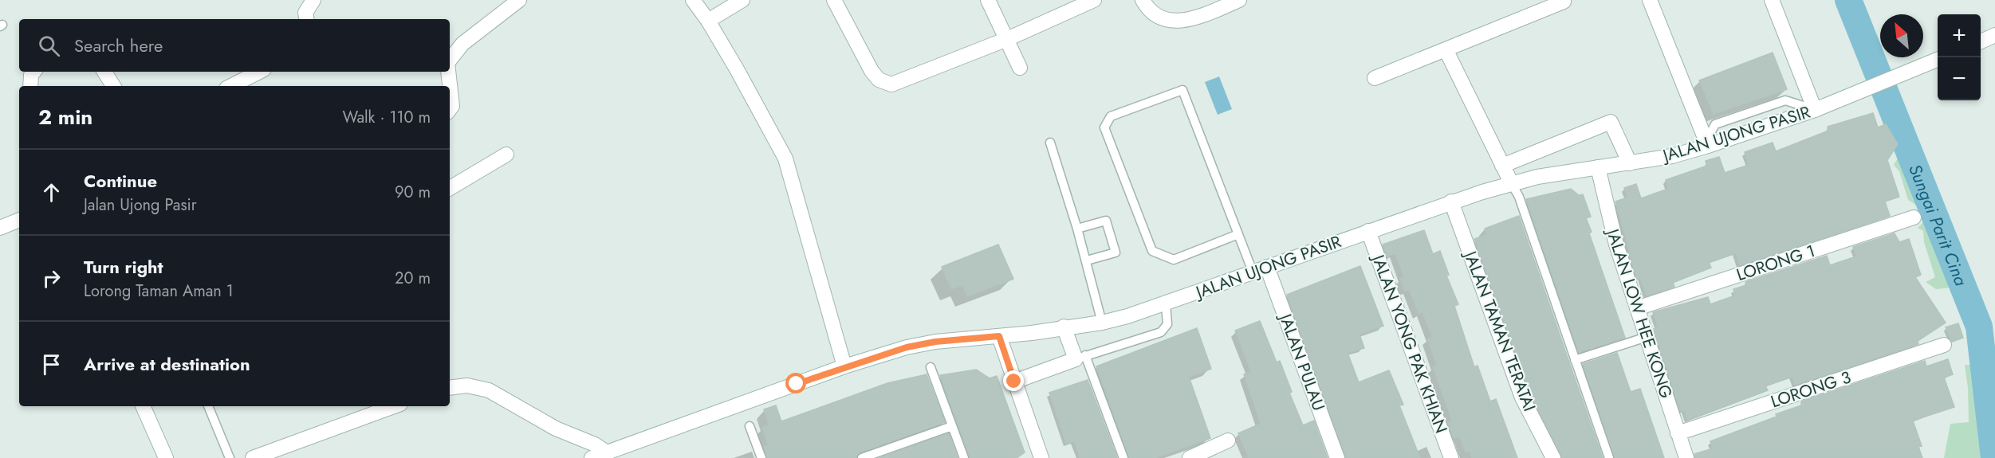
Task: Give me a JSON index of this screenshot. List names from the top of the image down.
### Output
{
  "streets": {
    "street": [
      "JALAN UJONG PASIR",
      "LORONG 1",
      "JALAN LOW HEE KONG",
      "JALAN TAMAN TERATAI",
      "JALAN YONG PAK KHIAN",
      "JALAN PULAU",
      "LORONG 3"
    ]
  },
  "crossings": [
    ["JALAN UJONG PASIR", "JALAN LOW HEE KONG"],
    ["JALAN UJONG PASIR", "JALAN TAMAN TERATAI"],
    ["JALAN UJONG PASIR", "JALAN YONG PAK KHIAN"],
    ["JALAN UJONG PASIR", "JALAN PULAU"],
    ["LORONG 1", "JALAN LOW HEE KONG"],
    ["JALAN LOW HEE KONG", "LORONG 3"]
  ],
  "water": ["Sungai Parit Cina"],
  "north": "top left",
  "page": {
    "map_buttons": ["+", "−"],
    "search": "Search here",
    "heading": ["2 min", "Walk · 110 m"],
    "list": [
      ["Continue", "Jalan Ujong Pasir", "90 m"],
      ["Turn right", "Lorong Taman Aman 1", "20 m"],
      "Arrive at destination"
    ]
  }
}
